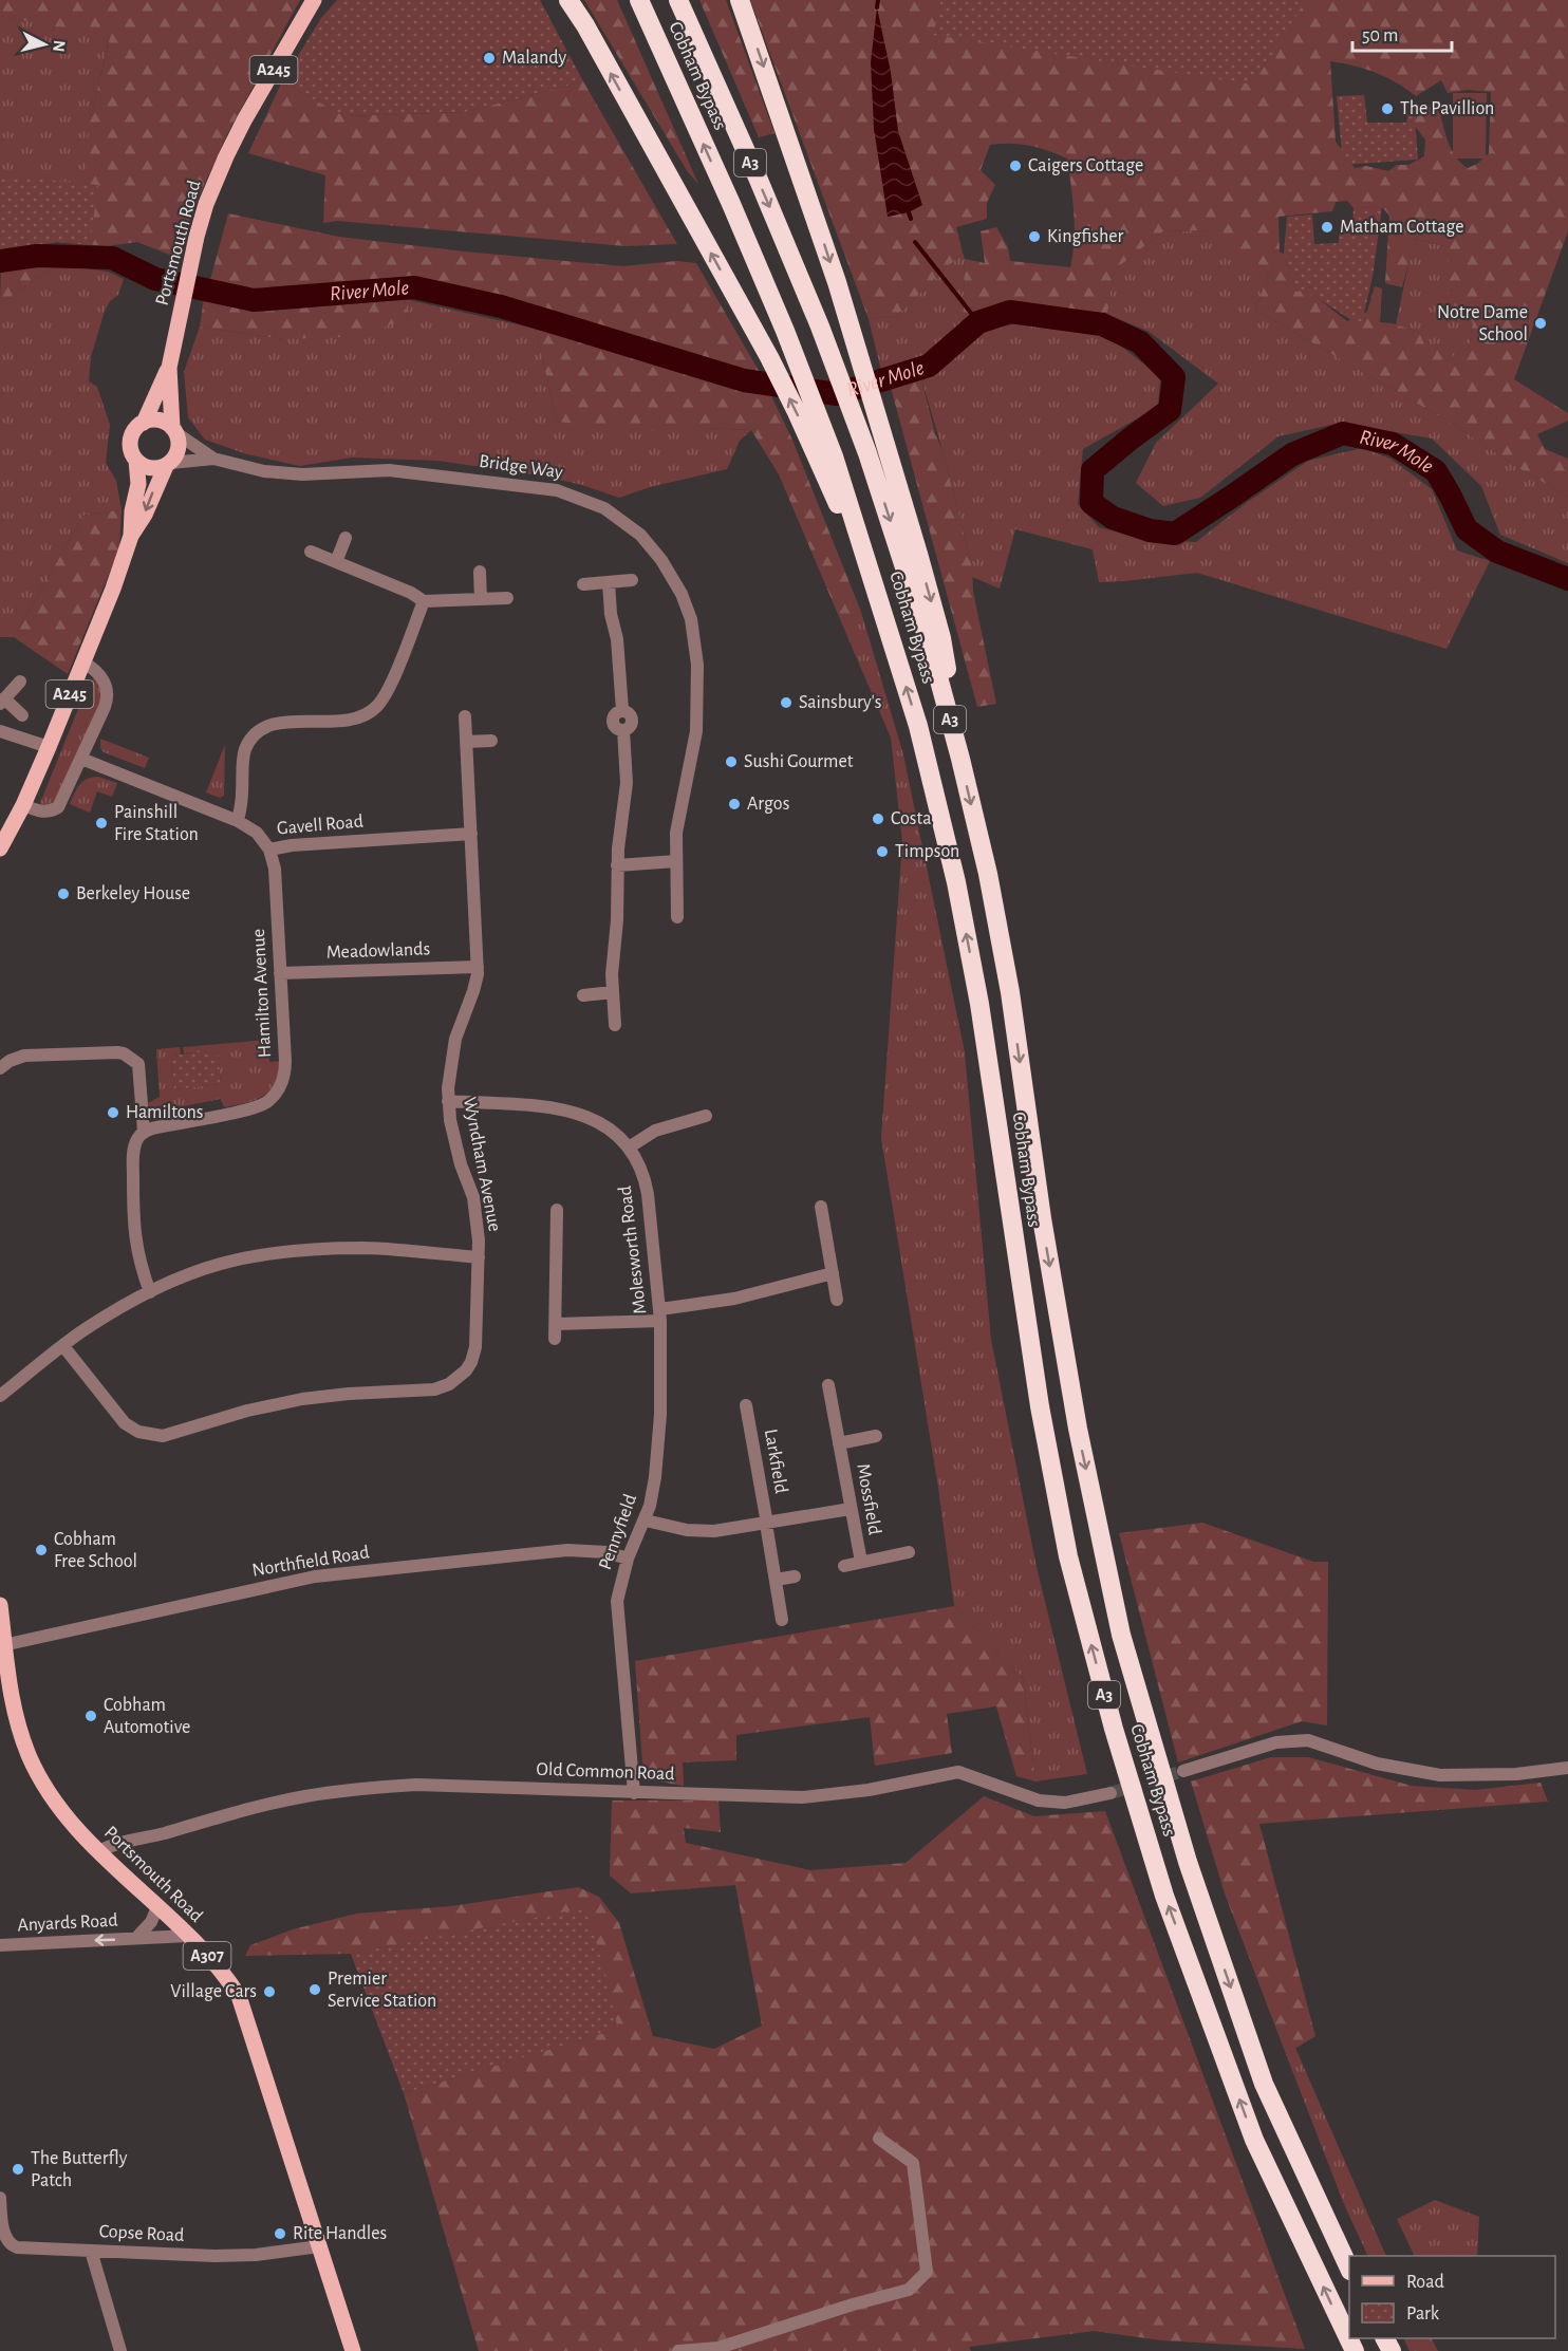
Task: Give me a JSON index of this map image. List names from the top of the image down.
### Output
{
  "streets": {
    "highway": ["Cobham Bypass", "A3"],
    "main road": ["A245", "Portsmouth Road", "A307"],
    "street": [
      "Bridge Way",
      "Gavell Road",
      "Meadowlands",
      "Hamilton Avenue",
      "Wyndham Avenue",
      "Molesworth Road",
      "Larkfield",
      "Mossfield",
      "Pennyfield",
      "Northfield Road",
      "Old Common Road",
      "Anyards Road",
      "Copse Road"
    ]
  },
  "crossings": [
    ["Portsmouth Road", "Bridge Way"],
    ["Portsmouth Road", "Northfield Road"],
    ["Portsmouth Road", "Old Common Road"],
    ["Portsmouth Road", "Anyards Road"],
    ["Portsmouth Road", "Copse Road"],
    ["Gavell Road", "Hamilton Avenue"],
    ["Gavell Road", "Wyndham Avenue"],
    ["Meadowlands", "Hamilton Avenue"],
    ["Meadowlands", "Wyndham Avenue"],
    ["Wyndham Avenue", "Molesworth Road"],
    ["Molesworth Road", "Pennyfield"],
    ["Larkfield", "Mossfield"],
    ["Larkfield", "Pennyfield"],
    ["Pennyfield", "Northfield Road"],
    ["Pennyfield", "Old Common Road"]
  ],
  "one_way": ["Anyards Road"],
  "water": ["River Mole"],
  "places": [
    "Malandy",
    "The Pavillion",
    "Caigers Cottage",
    "Matham Cottage",
    "Kingfisher",
    "Notre Dame School",
    "Sainsbury's",
    "Sushi Gourmet",
    "Argos",
    "Costa",
    "Painshill Fire Station",
    "Timpson",
    "Berkeley House",
    "Hamiltons",
    "Cobham Free School",
    "Cobham Automotive",
    "Premier Service Station",
    "Village Cars",
    "The Butterfly Patch",
    "Rite Handles"
  ],
  "legend": ["Road", "Park"],
  "scale_bar": "50 m",
  "north": "right"
}
